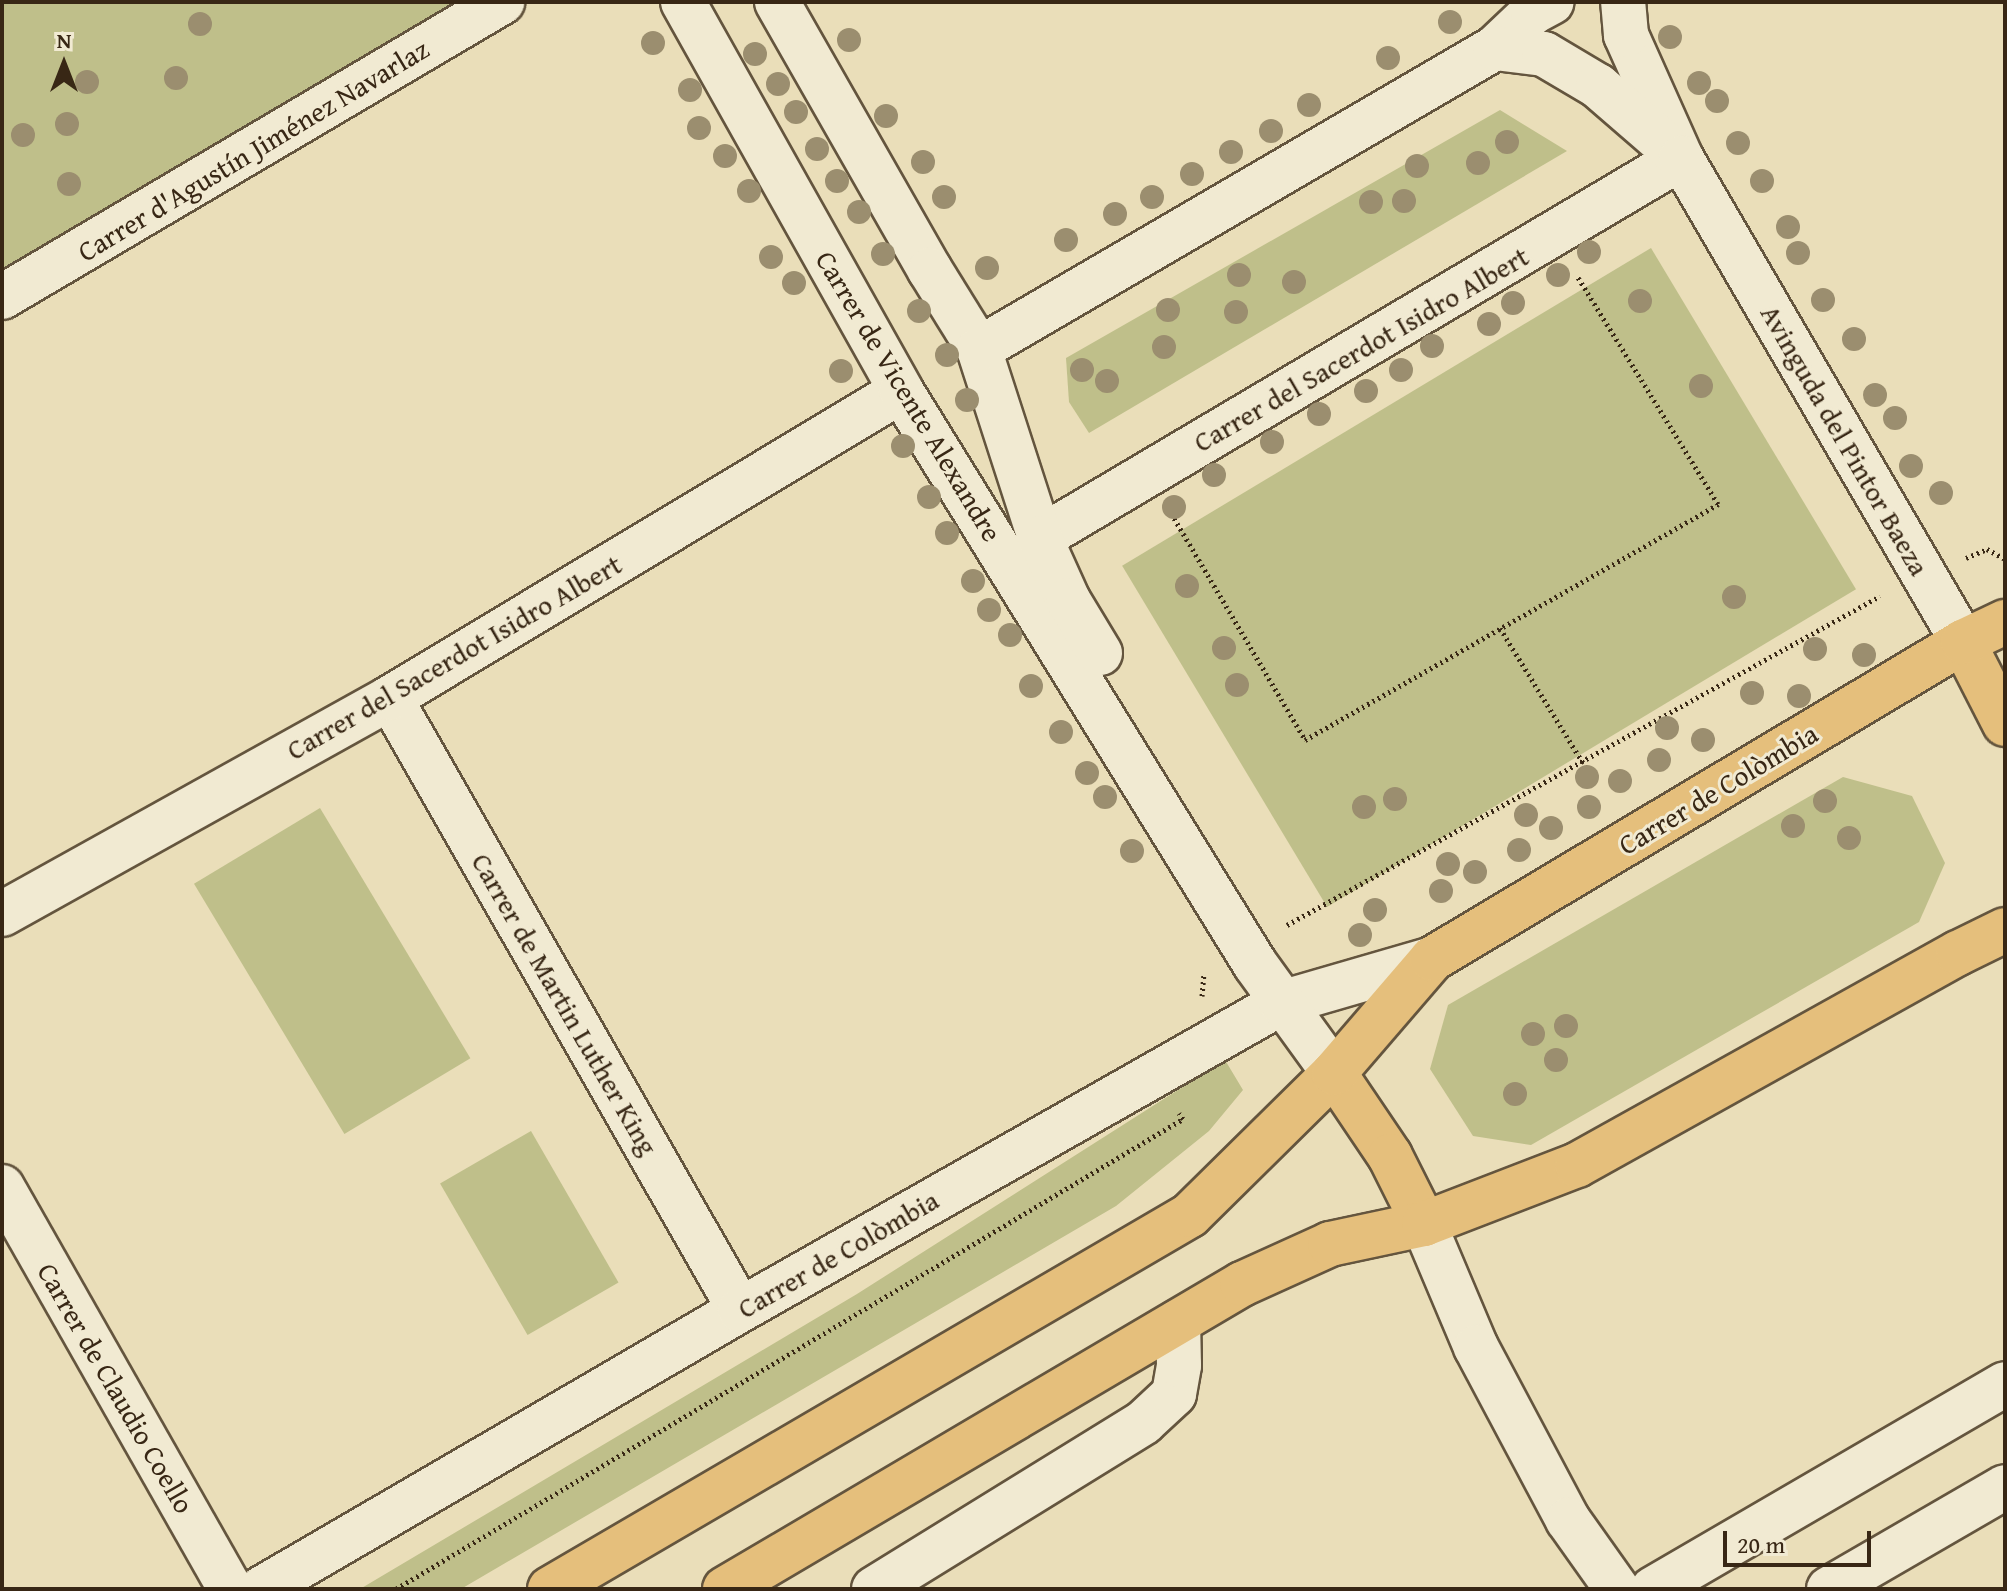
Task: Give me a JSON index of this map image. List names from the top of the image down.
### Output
{
  "streets": {
    "main road": ["Avinguda del Pintor Baeza", "Carrer de Colòmbia"],
    "street": [
      "Carrer d'Agustín Jiménez Navarlaz",
      "Carrer del Sacerdot Isidro Albert",
      "Carrer de Vicente Alexandre",
      "Carrer de Martin Luther King",
      "Carrer de Claudio Coello"
    ]
  },
  "crossings": [
    ["Carrer del Sacerdot Isidro Albert", "Carrer de Vicente Alexandre"],
    ["Carrer del Sacerdot Isidro Albert", "Avinguda del Pintor Baeza"],
    ["Carrer del Sacerdot Isidro Albert", "Carrer de Martin Luther King"],
    ["Carrer de Vicente Alexandre", "Carrer de Colòmbia"],
    ["Avinguda del Pintor Baeza", "Carrer de Colòmbia"],
    ["Carrer de Colòmbia", "Carrer de Martin Luther King"]
  ],
  "scale_bar": "20 m",
  "north": "top"
}
